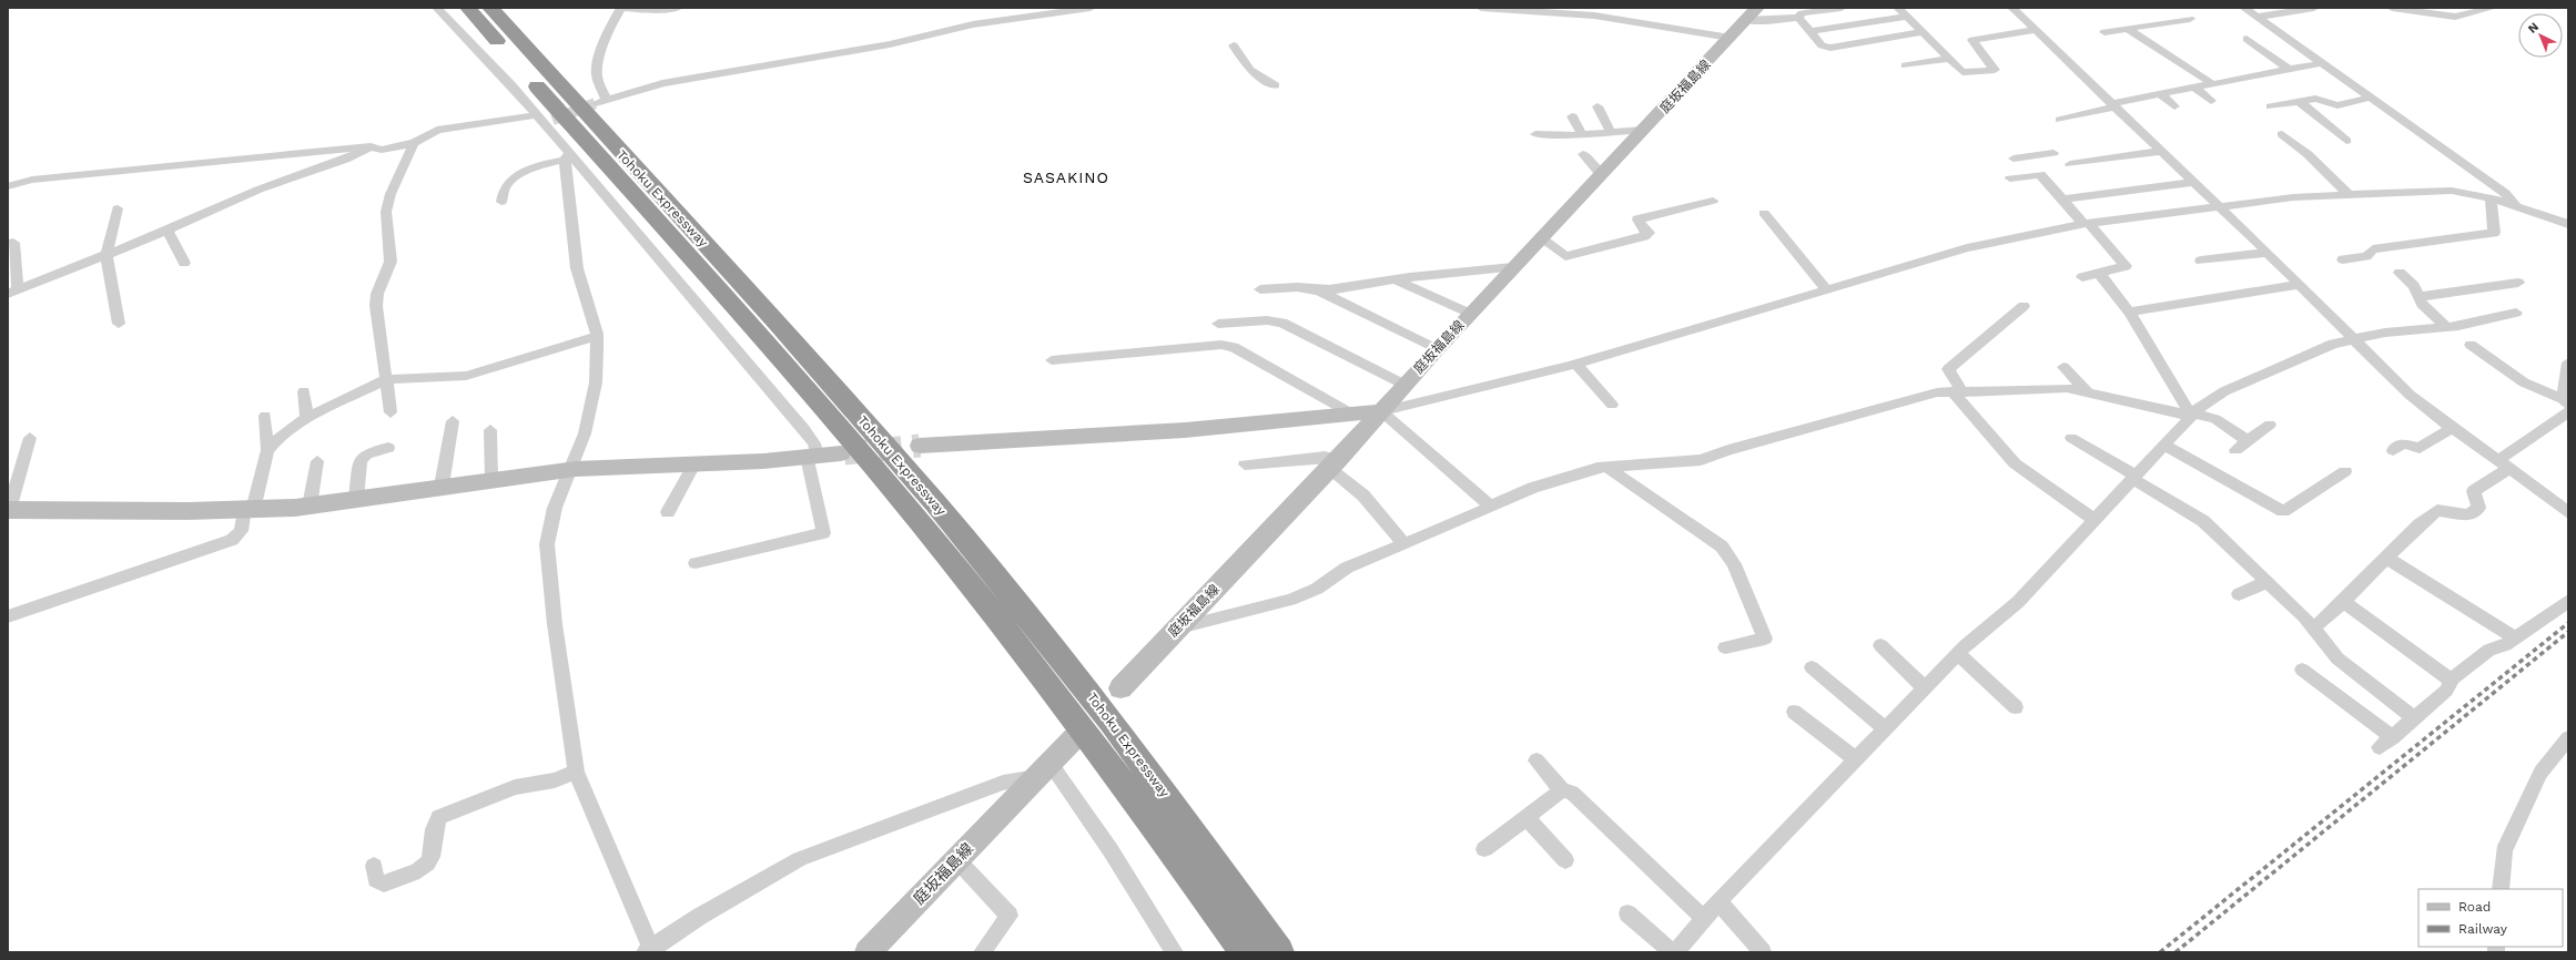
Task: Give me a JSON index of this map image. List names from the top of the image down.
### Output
{
  "streets": {
    "highway": ["Tohoku Expressway"],
    "main road": ["庭坂福島線"]
  },
  "districts": ["SASAKINO"],
  "legend": ["Road", "Railway"],
  "north": "top left"
}
